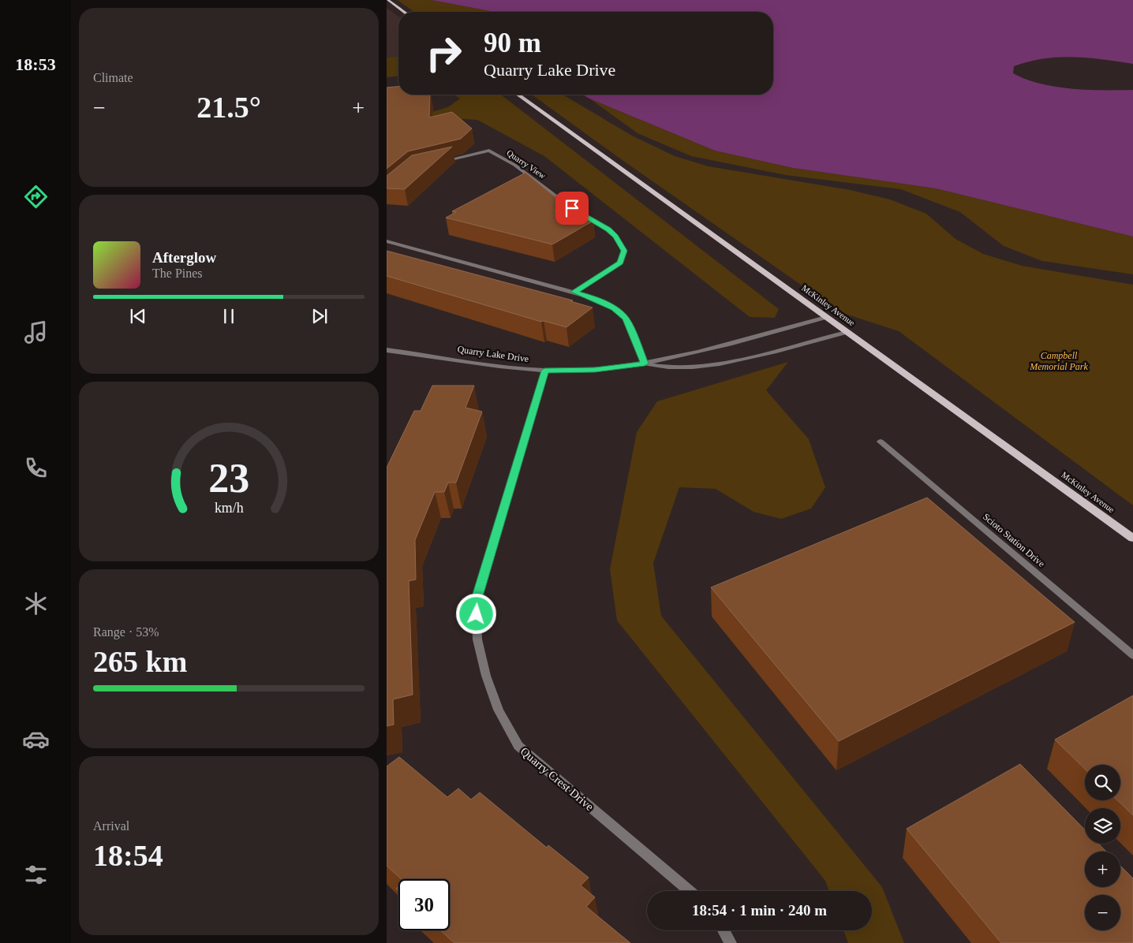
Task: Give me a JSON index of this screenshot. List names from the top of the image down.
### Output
{
  "streets": {
    "main road": ["McKinley Avenue"],
    "street": [
      "Quarry View",
      "Quarry Lake Drive",
      "Scioto Station Drive",
      "Quarry Crest Drive"
    ]
  },
  "crossings": [
    ["McKinley Avenue", "Quarry Lake Drive"],
    ["Quarry Lake Drive", "Quarry Crest Drive"]
  ],
  "parks": ["Campbell Memorial Park"],
  "page": {
    "tabs": "18:53",
    "tile": [
      "Climate",
      ["Range · 53%", "265 km"],
      ["Arrival", "18:54"]
    ],
    "turn": ["90 m", "Quarry Lake Drive"],
    "heat": ["−", "21.5°", "+"],
    "song": ["Afterglow", "The Pines"],
    "map_buttons": ["+", "−"],
    "limit": "30",
    "trip": "18:54 · 1 min · 240 m",
    "gauge": ["23", "km/h"]
  }
}
